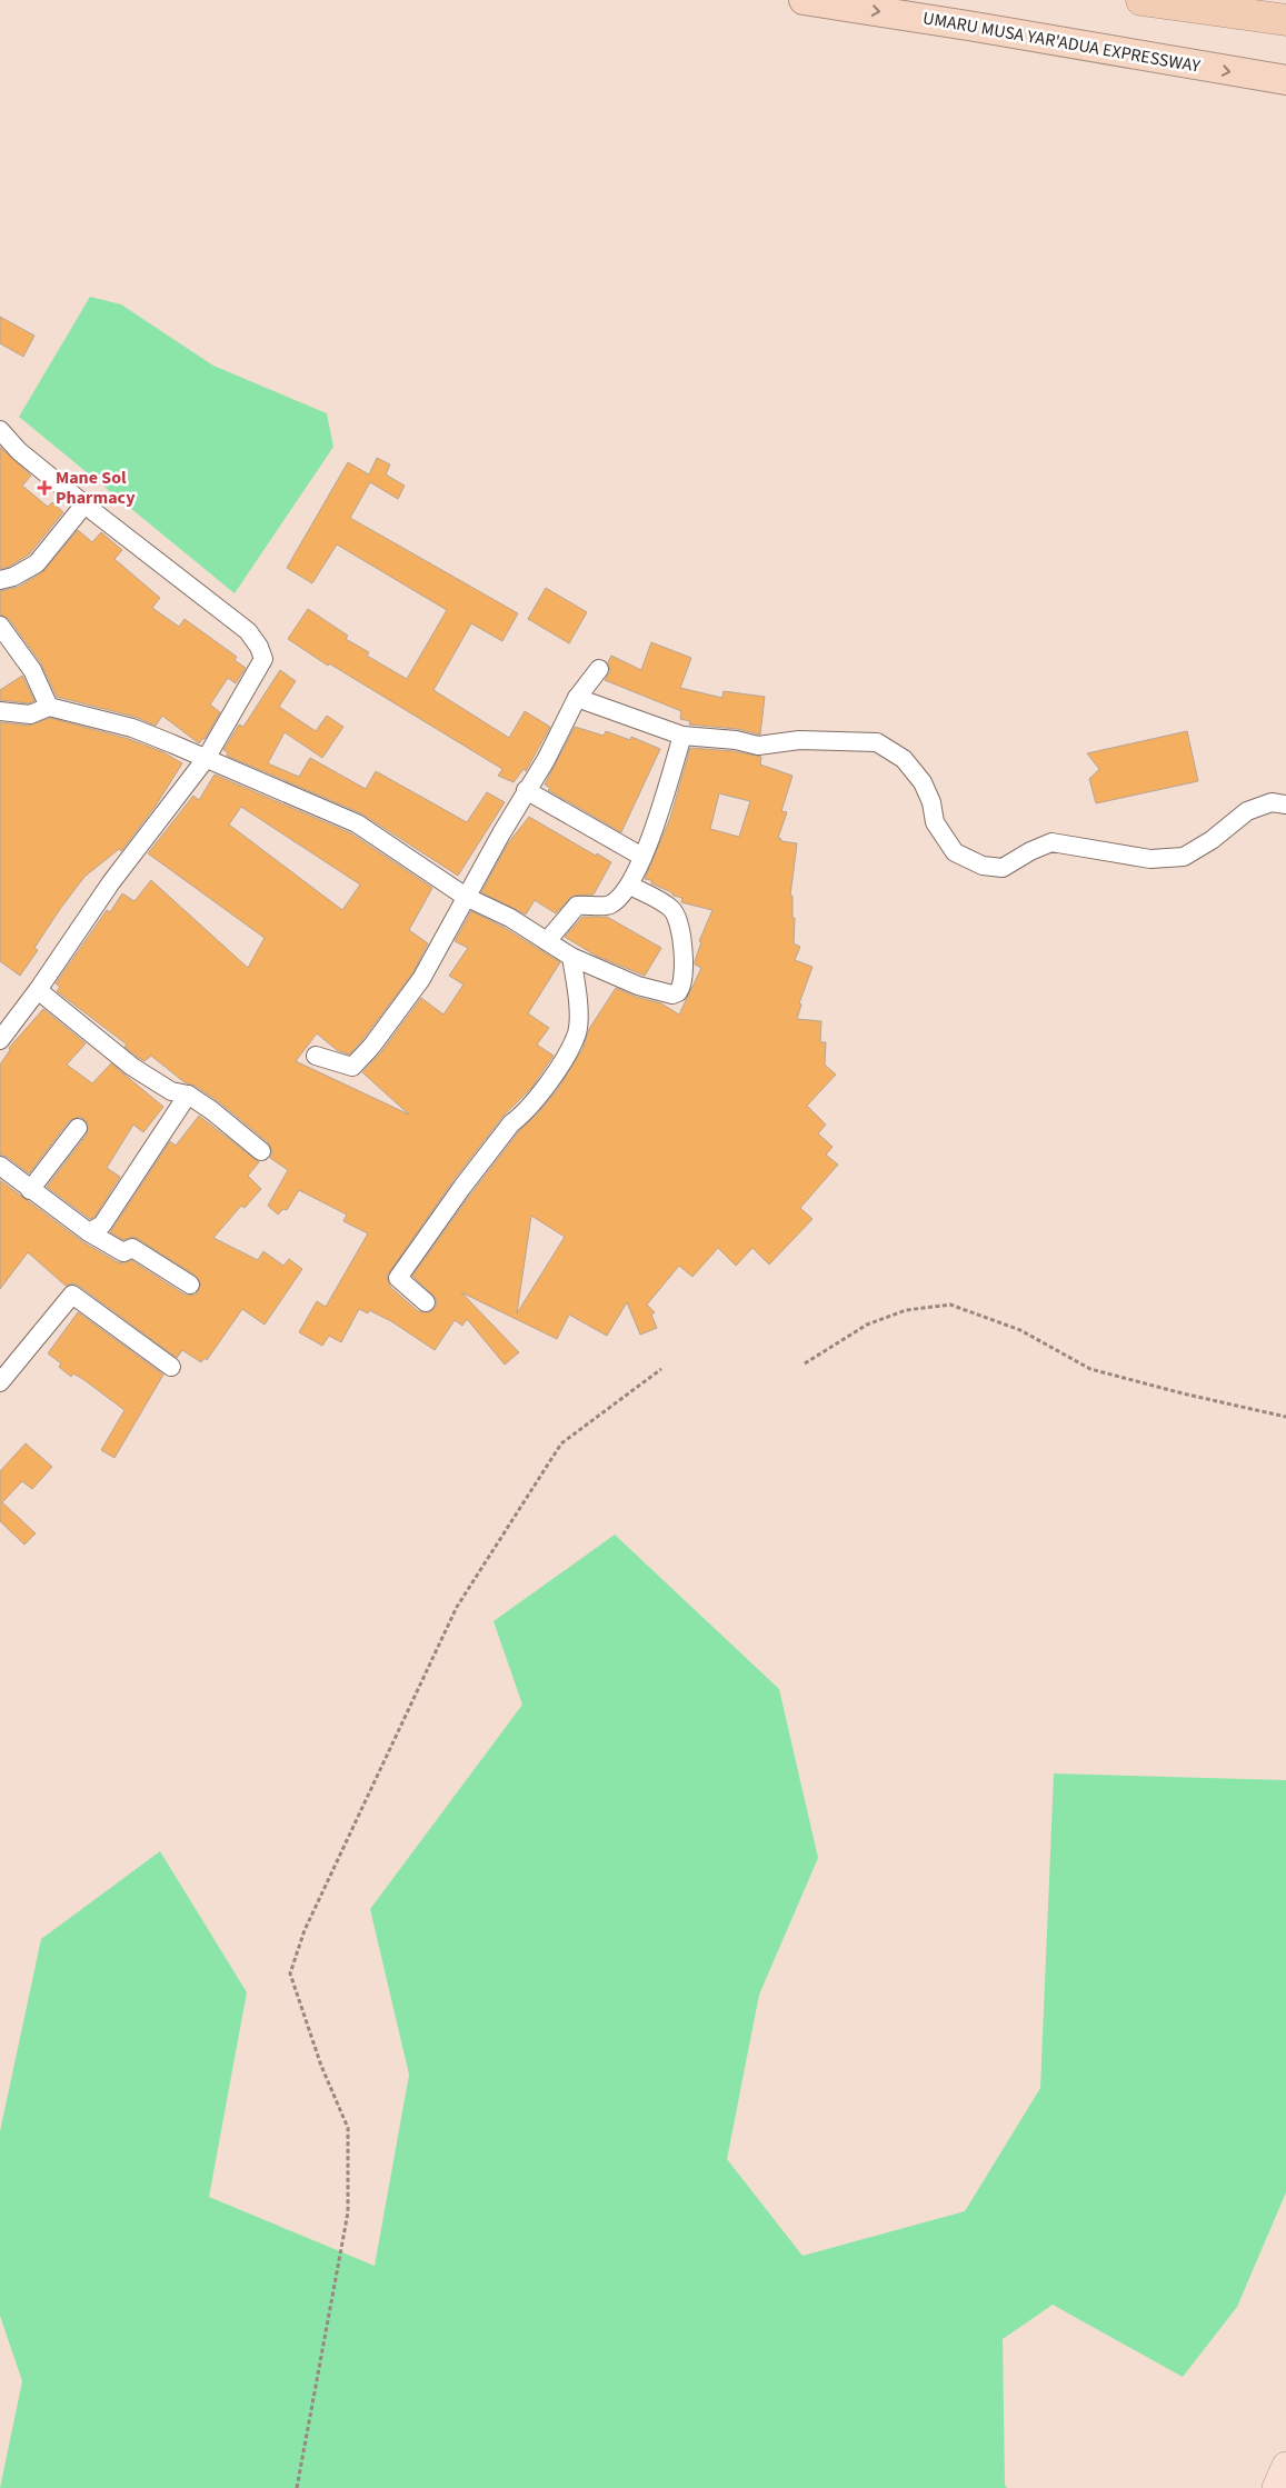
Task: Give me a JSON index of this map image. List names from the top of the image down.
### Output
{
  "streets": {
    "highway": ["UMARU MUSA YAR'ADUA EXPRESSWAY"]
  },
  "one_way": ["UMARU MUSA YAR'ADUA EXPRESSWAY"],
  "places": {
    "health": ["Mane Sol Pharmacy"]
  }
}
